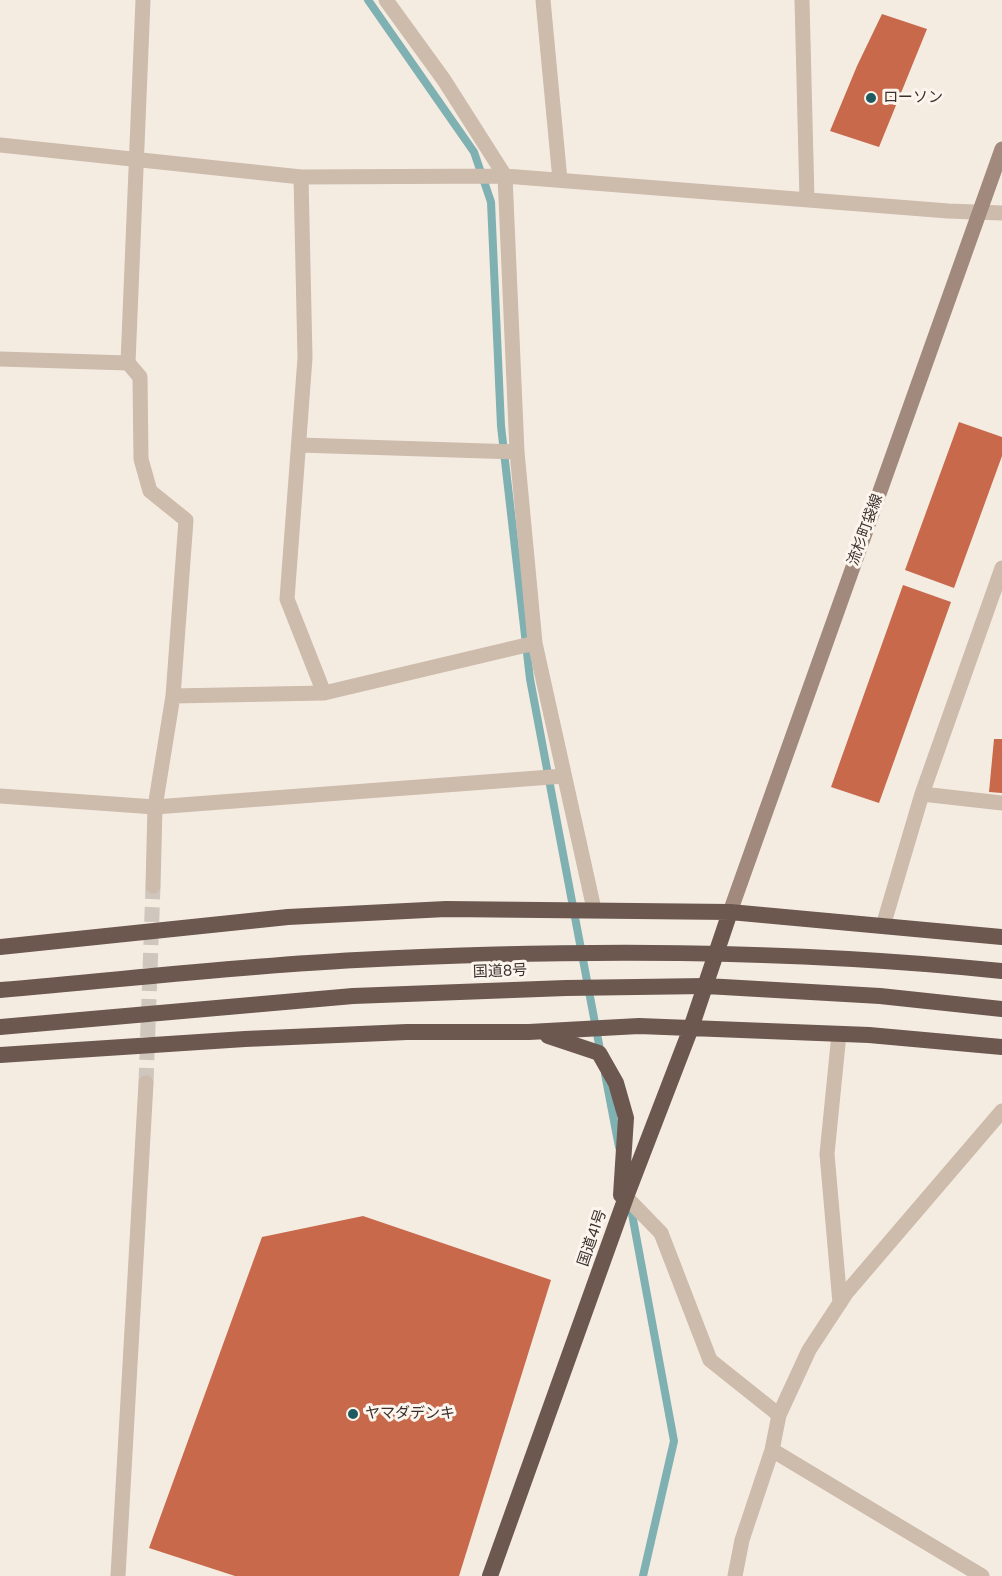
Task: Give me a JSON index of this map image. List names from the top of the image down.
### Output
{
  "streets": {
    "highway": ["国道8号", "国道41号"],
    "main road": ["流杉町袋線"]
  },
  "crossings": [
    ["流杉町袋線", "国道41号"]
  ],
  "places": ["ローソン", "ヤマダデンキ"]
}
